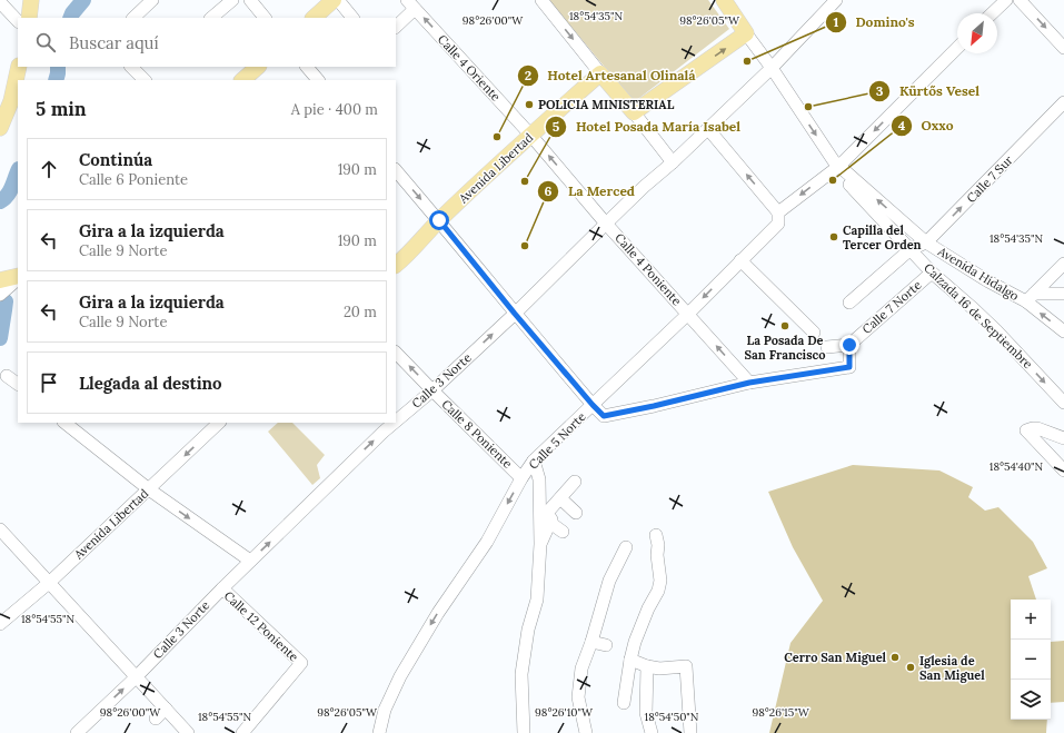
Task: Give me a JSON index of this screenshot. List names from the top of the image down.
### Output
{
  "streets": {
    "main road": ["Avenida Libertad"],
    "street": [
      "Calle 4 Oriente",
      "Calle 7 Sur",
      "Calle 4 Poniente",
      "Avenida Hidalgo",
      "Calle 7 Norte",
      "Calzada 16 de Septiembre",
      "Calle 3 Norte",
      "Calle 8 Poniente",
      "Calle 5 Norte",
      "Calle 12 Poniente"
    ]
  },
  "crossings": [
    ["Calle 4 Oriente", "Avenida Libertad"],
    ["Calle 4 Oriente", "Calle 4 Poniente"],
    ["Avenida Libertad", "Calle 4 Poniente"],
    ["Calle 7 Sur", "Avenida Hidalgo"],
    ["Calle 7 Sur", "Calzada 16 de Septiembre"],
    ["Calle 4 Poniente", "Calle 3 Norte"],
    ["Calle 4 Poniente", "Calle 5 Norte"],
    ["Avenida Hidalgo", "Calzada 16 de Septiembre"],
    ["Avenida Hidalgo", "Calle 3 Norte"],
    ["Avenida Hidalgo", "Calle 5 Norte"],
    ["Calle 7 Norte", "Calzada 16 de Septiembre"],
    ["Calle 3 Norte", "Calle 8 Poniente"],
    ["Calle 3 Norte", "Calle 12 Poniente"],
    ["Calle 8 Poniente", "Calle 5 Norte"]
  ],
  "one_way": [
    "Calle 7 Sur",
    "Calzada 16 de Septiembre",
    "Calle 3 Norte",
    "Calle 5 Norte"
  ],
  "places": [
    "Domino's",
    "POLICIA MINISTERIAL",
    "Kürtős Vesel",
    "Hotel Artesanal Olinalá",
    "Oxxo",
    "Hotel Posada María Isabel",
    "Capilla del Tercer Orden",
    "La Merced",
    "La Posada De San Francisco",
    "Cerro San Miguel",
    "Iglesia de San Miguel"
  ],
  "north": "bottom left",
  "page": {
    "search": "Buscar aquí",
    "heading": ["5 min", "A pie · 400 m"],
    "list": [
      ["Continúa", "Calle 6 Poniente", "190 m"],
      ["Gira a la izquierda", "Calle 9 Norte", "190 m"],
      ["Gira a la izquierda", "Calle 9 Norte", "20 m"],
      "Llegada al destino"
    ],
    "map_buttons": ["+", "−"]
  },
  "coordinates": [
    "18°54'35\"N",
    "98°26'00\"W",
    "98°26'05\"W",
    "18°54'40\"N",
    "18°54'55\"N",
    "98°26'10\"W",
    "98°26'15\"W",
    "18°54'50\"N"
  ]
}
